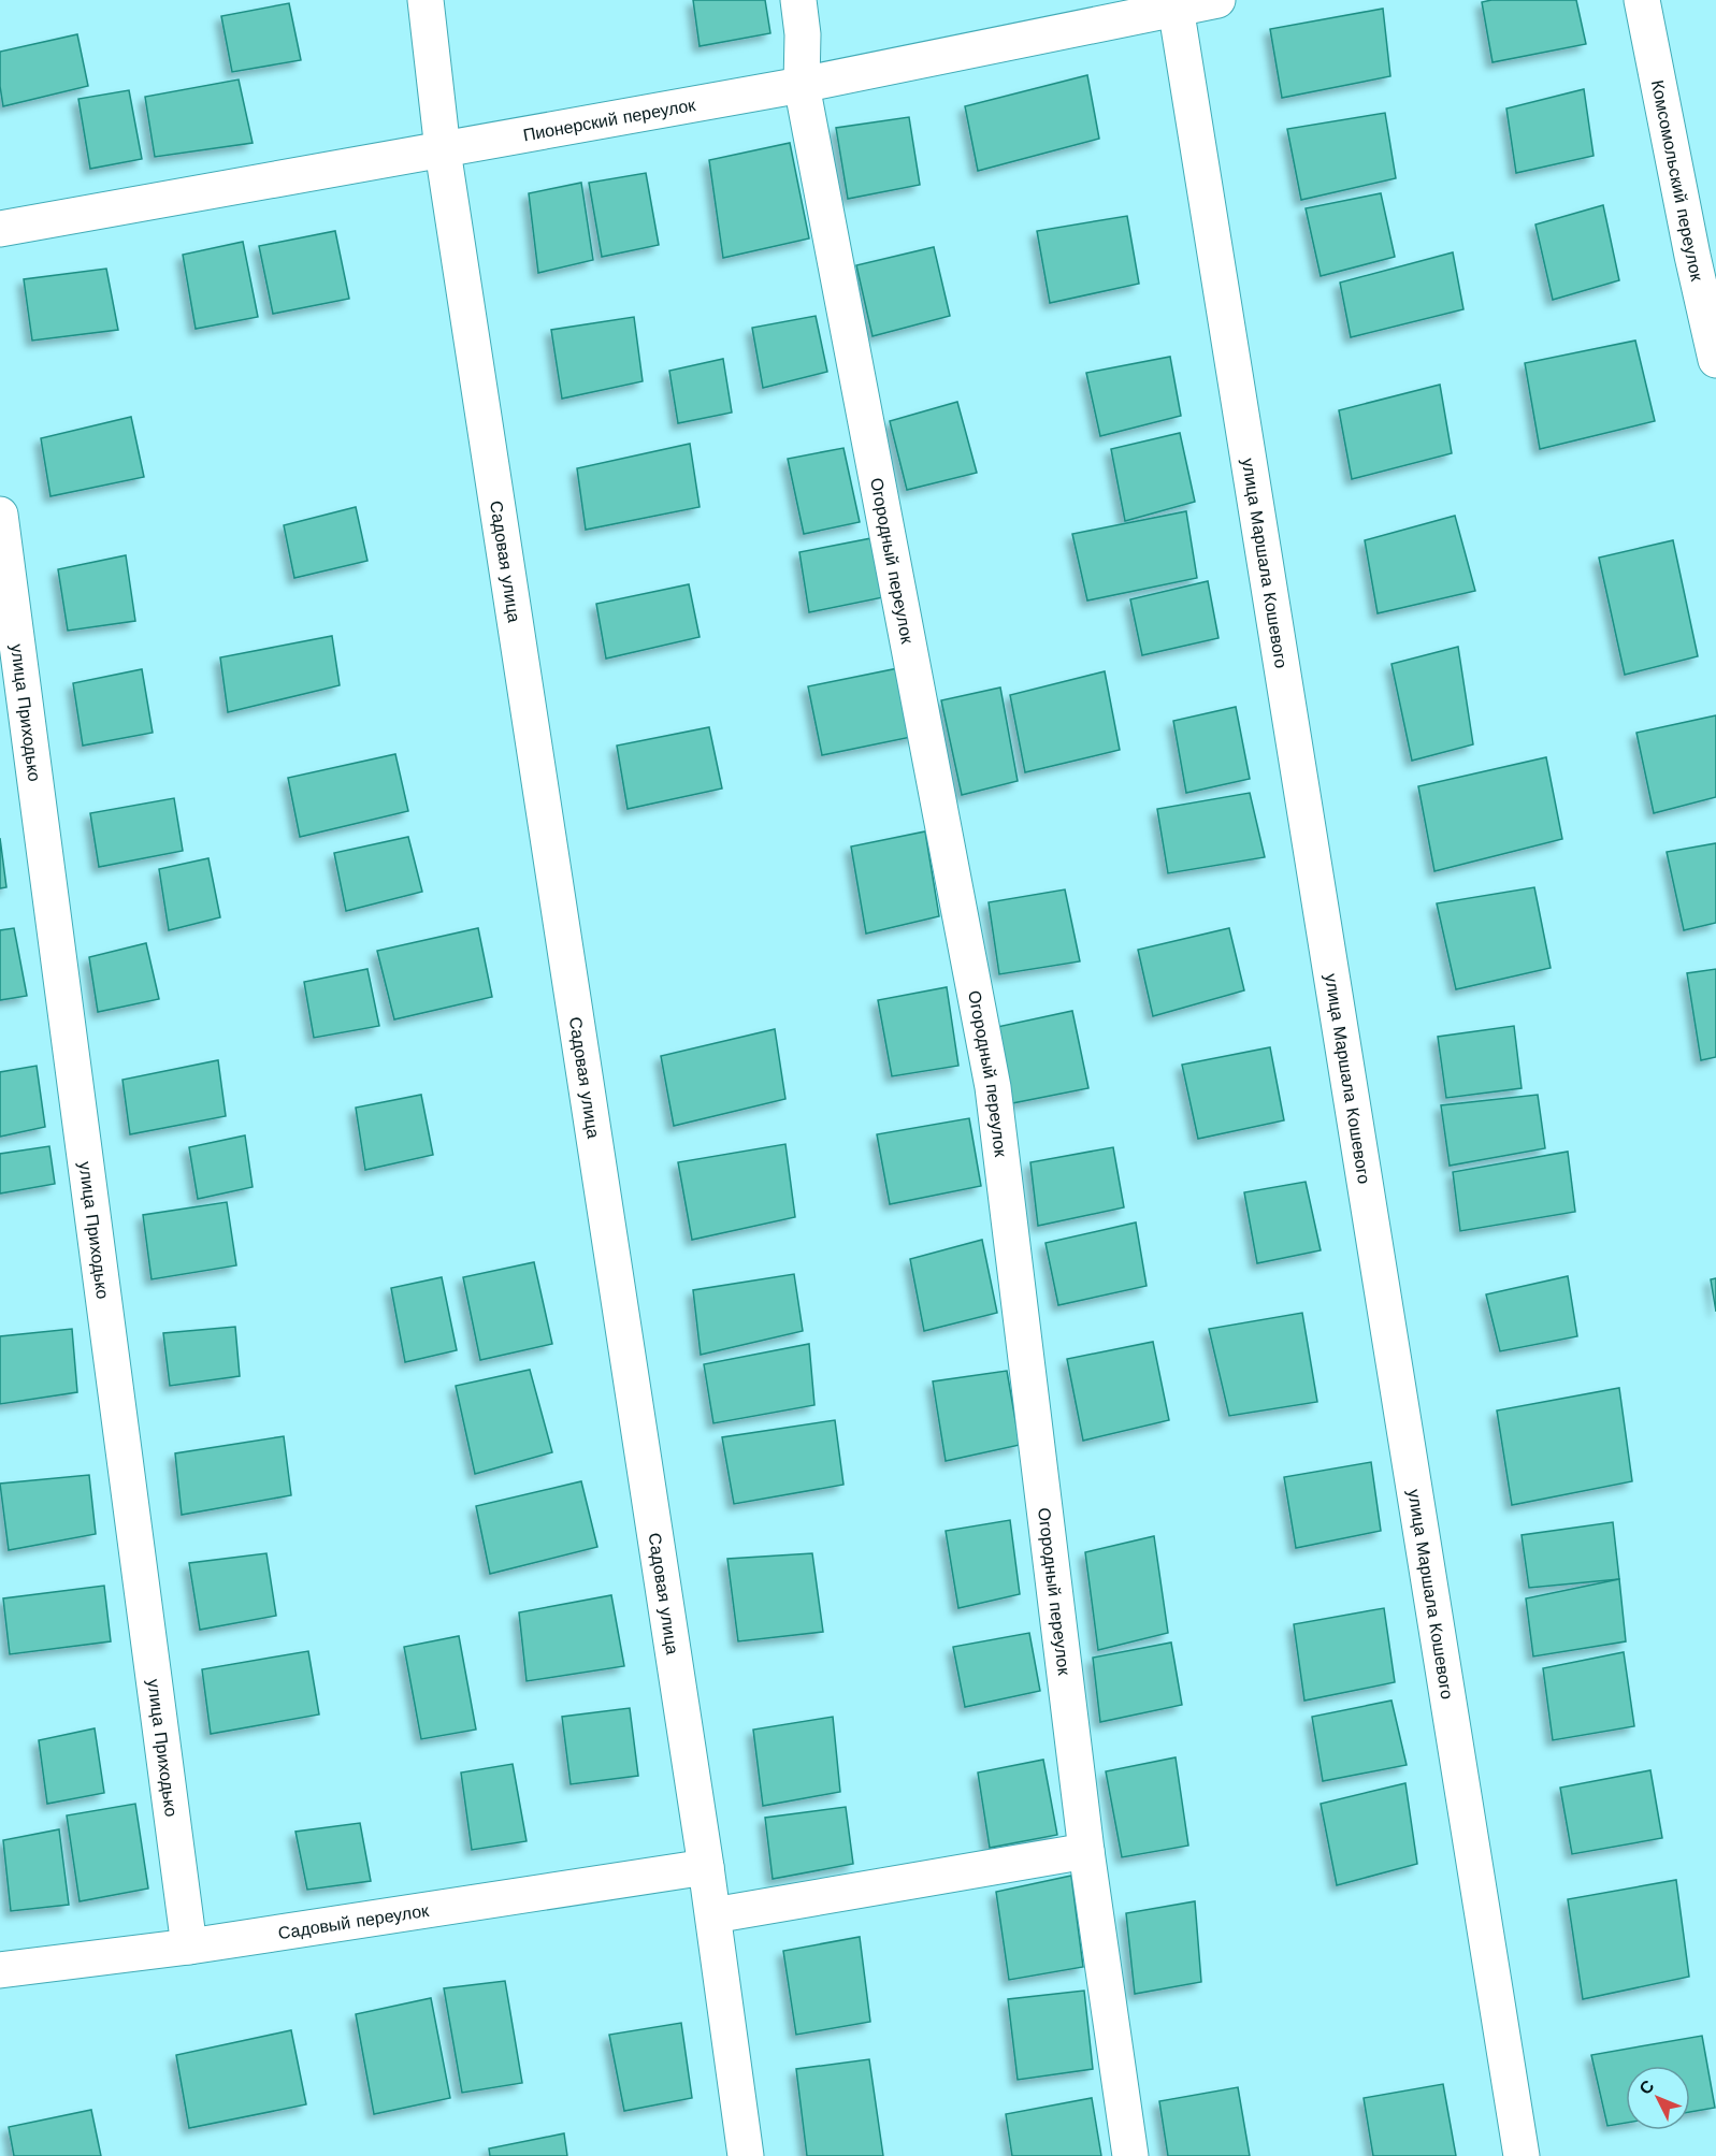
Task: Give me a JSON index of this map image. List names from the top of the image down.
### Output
{
  "streets": {
    "street": [
      "Пионерский переулок",
      "Комсомольский переулок",
      "Огородный переулок",
      "Садовая улица",
      "улица Маршала Кошевого",
      "улица Приходько",
      "Садовый переулок"
    ]
  },
  "crossings": [
    ["Пионерский переулок", "Огородный переулок"],
    ["Пионерский переулок", "Садовая улица"],
    ["Пионерский переулок", "улица Маршала Кошевого"],
    ["Садовая улица", "Садовый переулок"],
    ["улица Приходько", "Садовый переулок"]
  ],
  "north": "top left"
}
